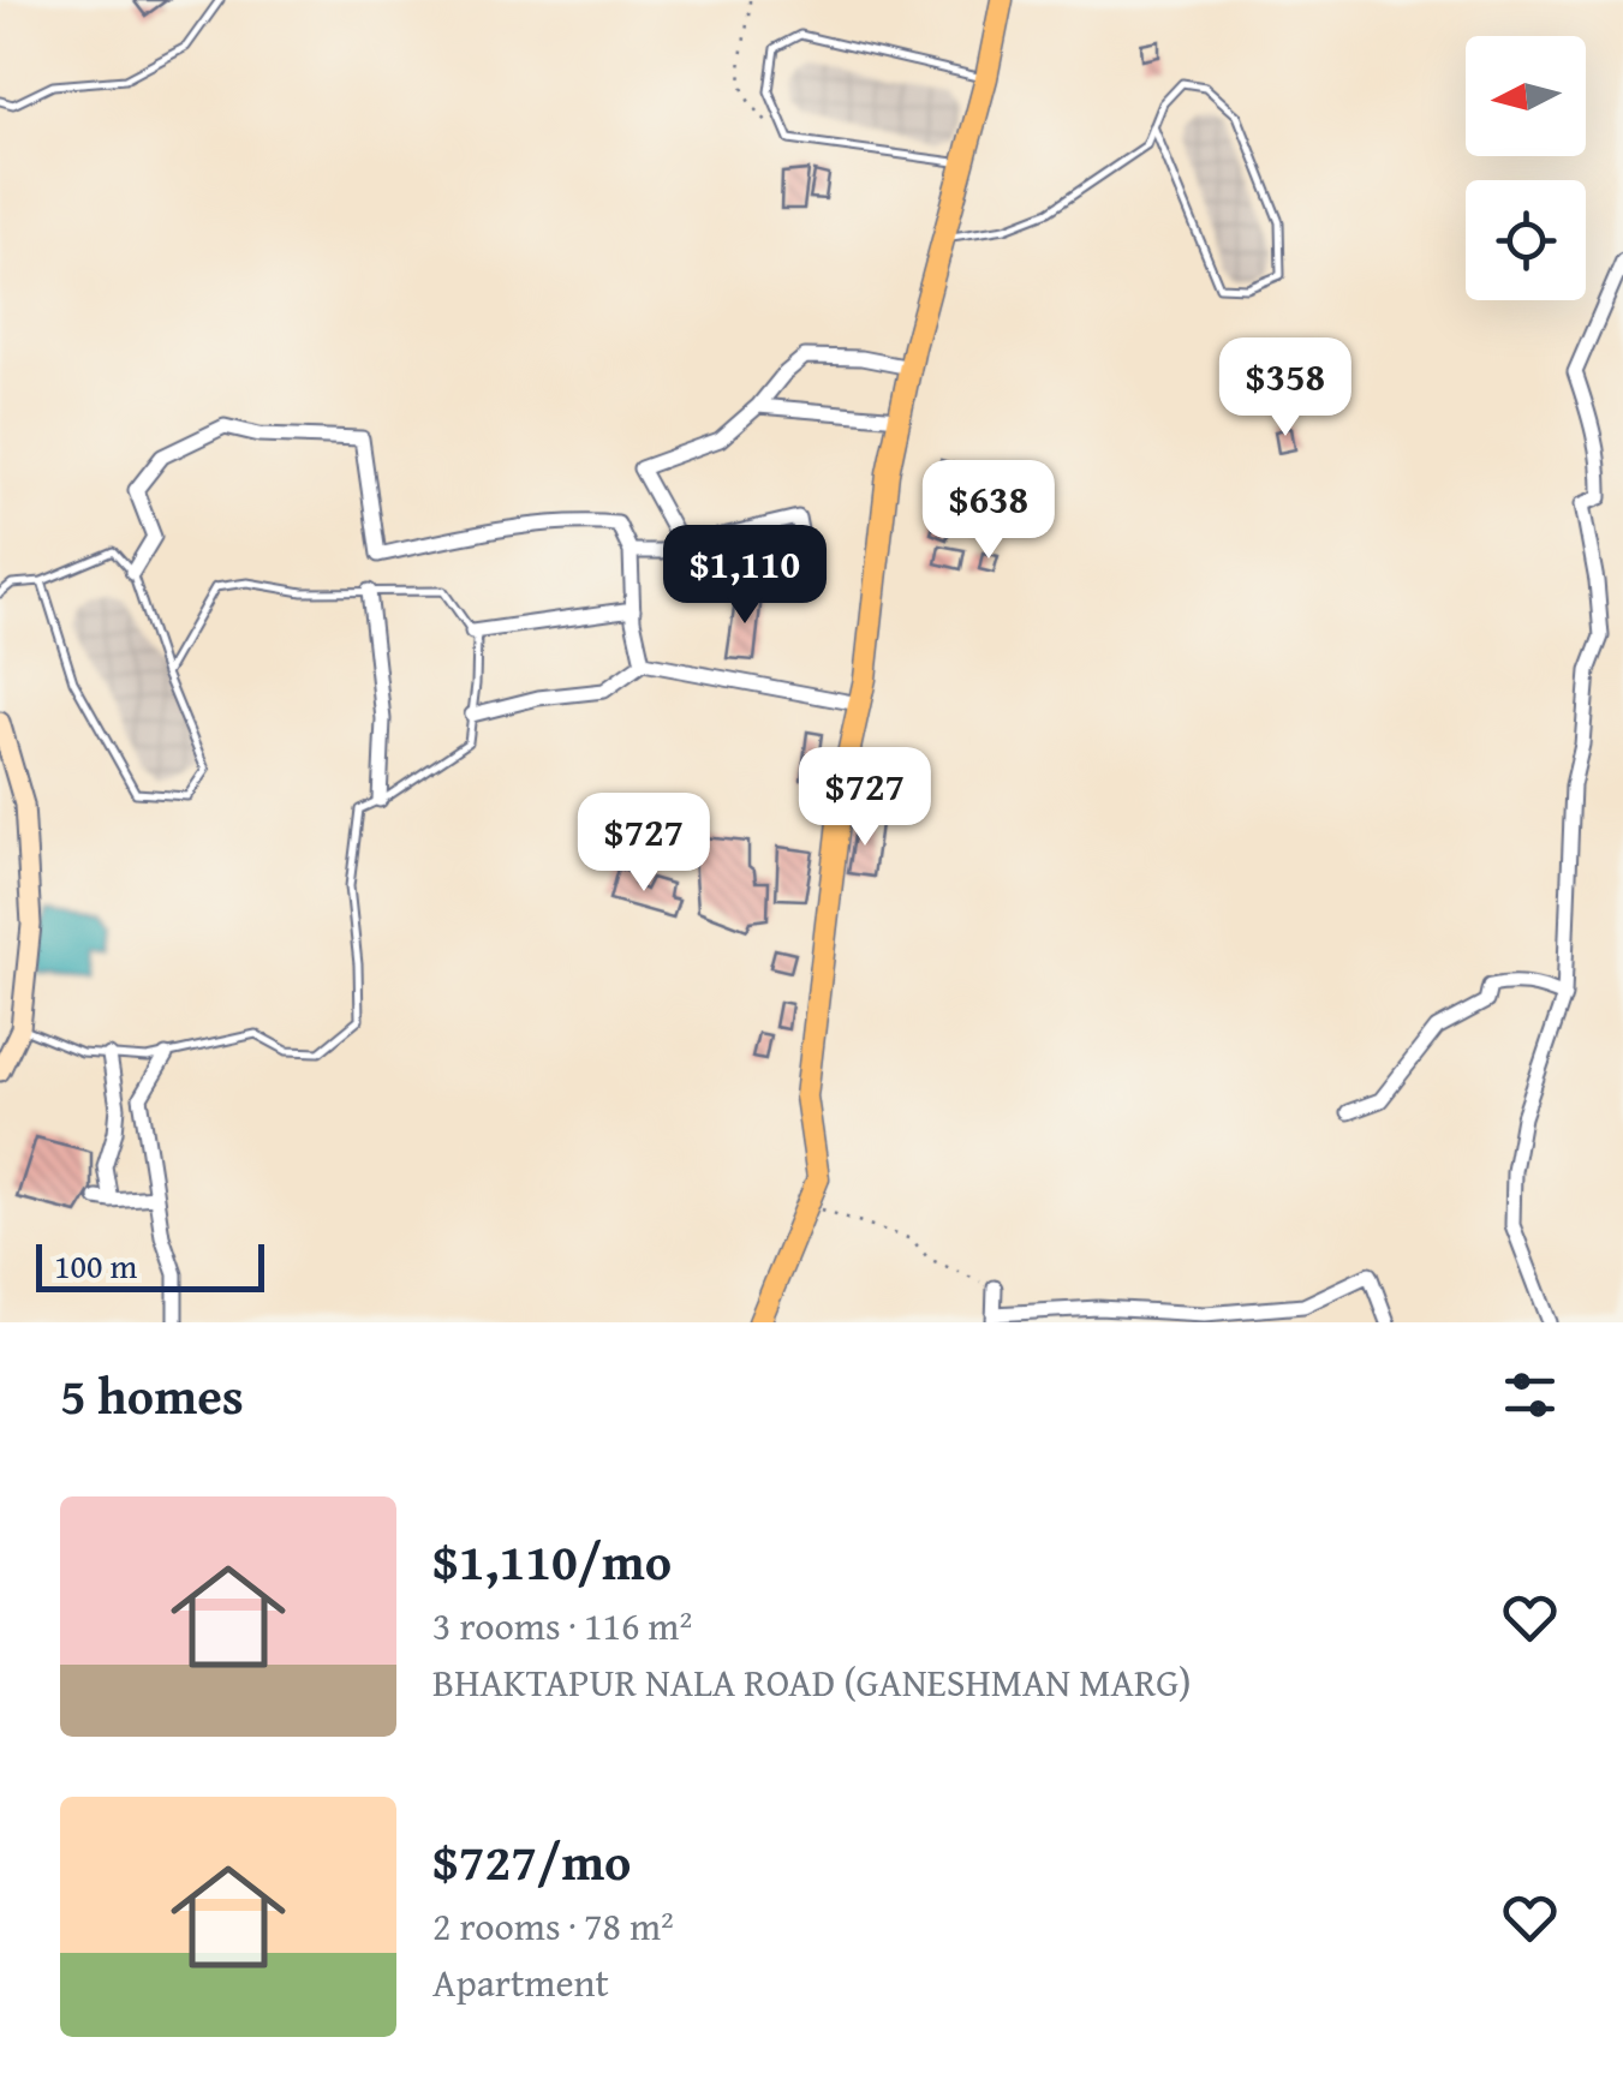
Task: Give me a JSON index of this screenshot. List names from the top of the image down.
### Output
{
  "scale_bar": "100 m",
  "north": "left",
  "page": {
    "price": [
      "$358",
      "$638",
      "$1,110",
      "$727",
      "$727"
    ],
    "scale": "100 m",
    "heading": "5 homes",
    "list": [
      {
        "name": "$1,110/mo",
        "note": "3 rooms · 116 m² · BHAKTAPUR NALA ROAD (GANESHMAN MARG)"
      },
      {
        "name": "$727/mo",
        "note": "2 rooms · 78 m² · Apartment"
      }
    ]
  }
}
